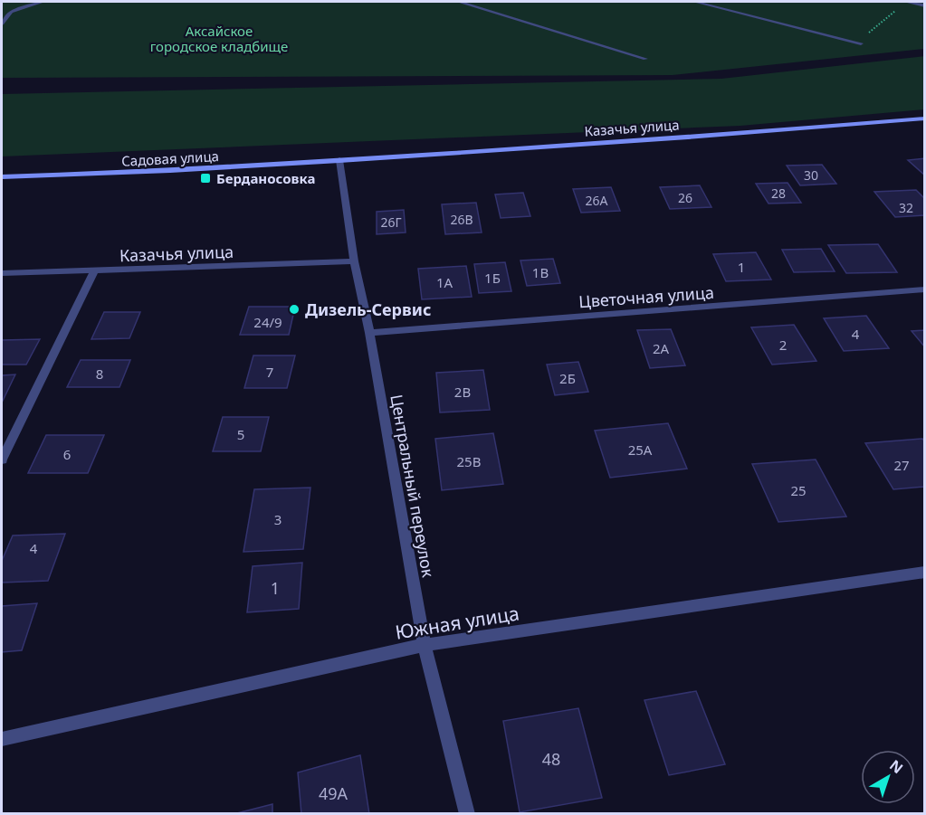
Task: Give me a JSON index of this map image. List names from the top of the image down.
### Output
{
  "streets": {
    "main road": ["Казачья улица", "Садовая улица"],
    "street": ["Цветочная улица", "Центральный переулок", "Южная улица"]
  },
  "crossings": [
    ["Казачья улица", "Садовая улица"],
    ["Казачья улица", "Центральный переулок"],
    ["Садовая улица", "Центральный переулок"],
    ["Цветочная улица", "Центральный переулок"],
    ["Центральный переулок", "Южная улица"]
  ],
  "parks": ["Аксайское городское кладбище"],
  "places": {
    "transit": ["Берданосовка"],
    "other": ["Дизель-Сервис"]
  },
  "house_numbers": [
    "30",
    "28",
    "26",
    "26А",
    "32",
    "26В",
    "26Г",
    "1",
    "1В",
    "1Б",
    "1А",
    "24/9",
    "4",
    "2",
    "2А",
    "7",
    "8",
    "2Б",
    "2В",
    "5",
    "25А",
    "6",
    "25В",
    "27",
    "25",
    "3",
    "4",
    "1",
    "48",
    "49А"
  ],
  "north": "top right"
}
